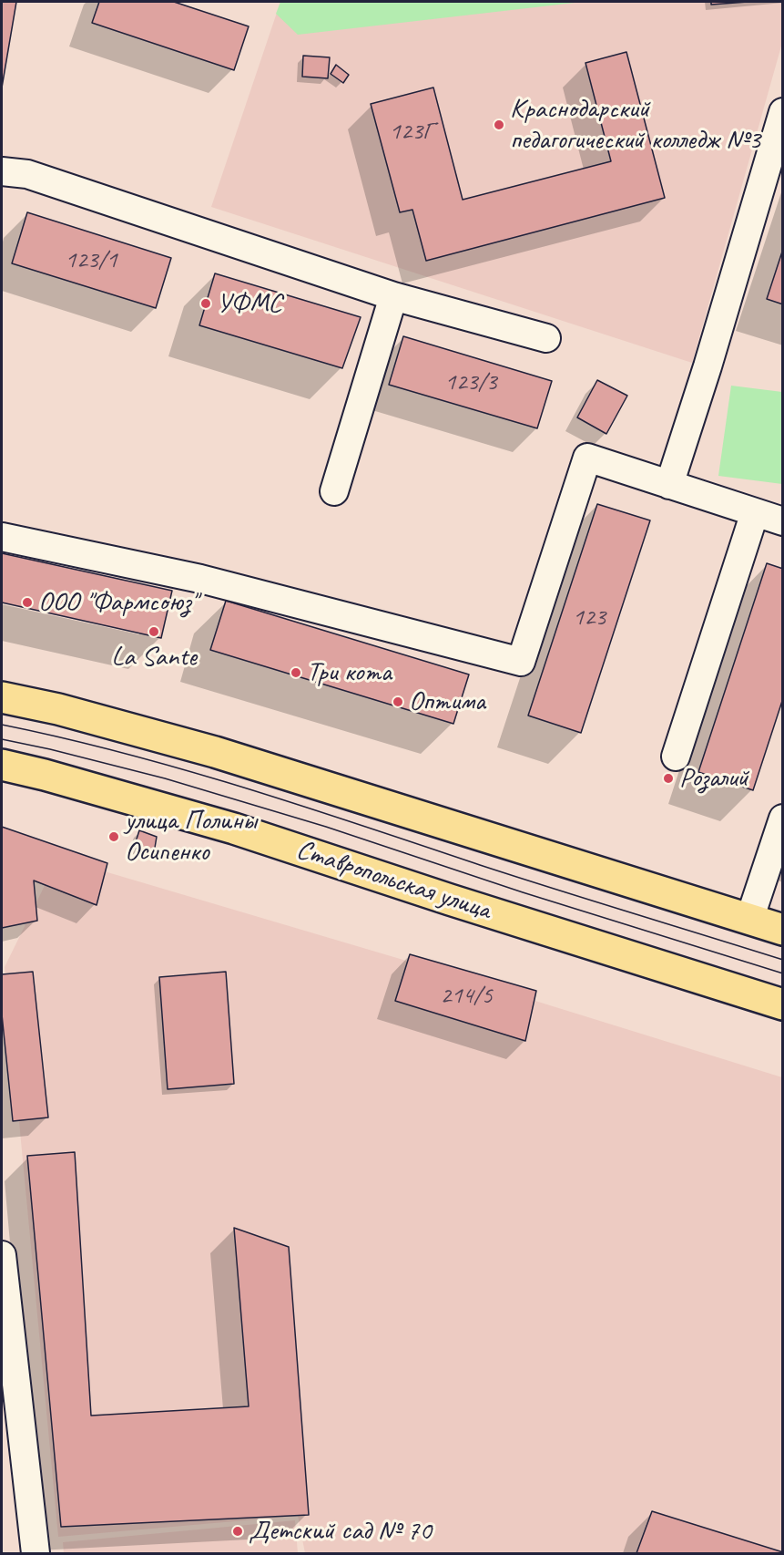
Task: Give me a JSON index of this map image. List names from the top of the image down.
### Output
{
  "streets": {
    "main road": ["Ставропольская улица"]
  },
  "places": [
    "Краснодарский педагогический колледж №3",
    "УФМС",
    "ООО \"Фармсоюз\"",
    "La Sante",
    "Три кота",
    "Оптима",
    "Розалий",
    "улица Полины Осипенко",
    "Детский сад № 70"
  ],
  "house_numbers": [
    "123Г",
    "123/1",
    "123/3",
    "123",
    "214/5"
  ]
}
